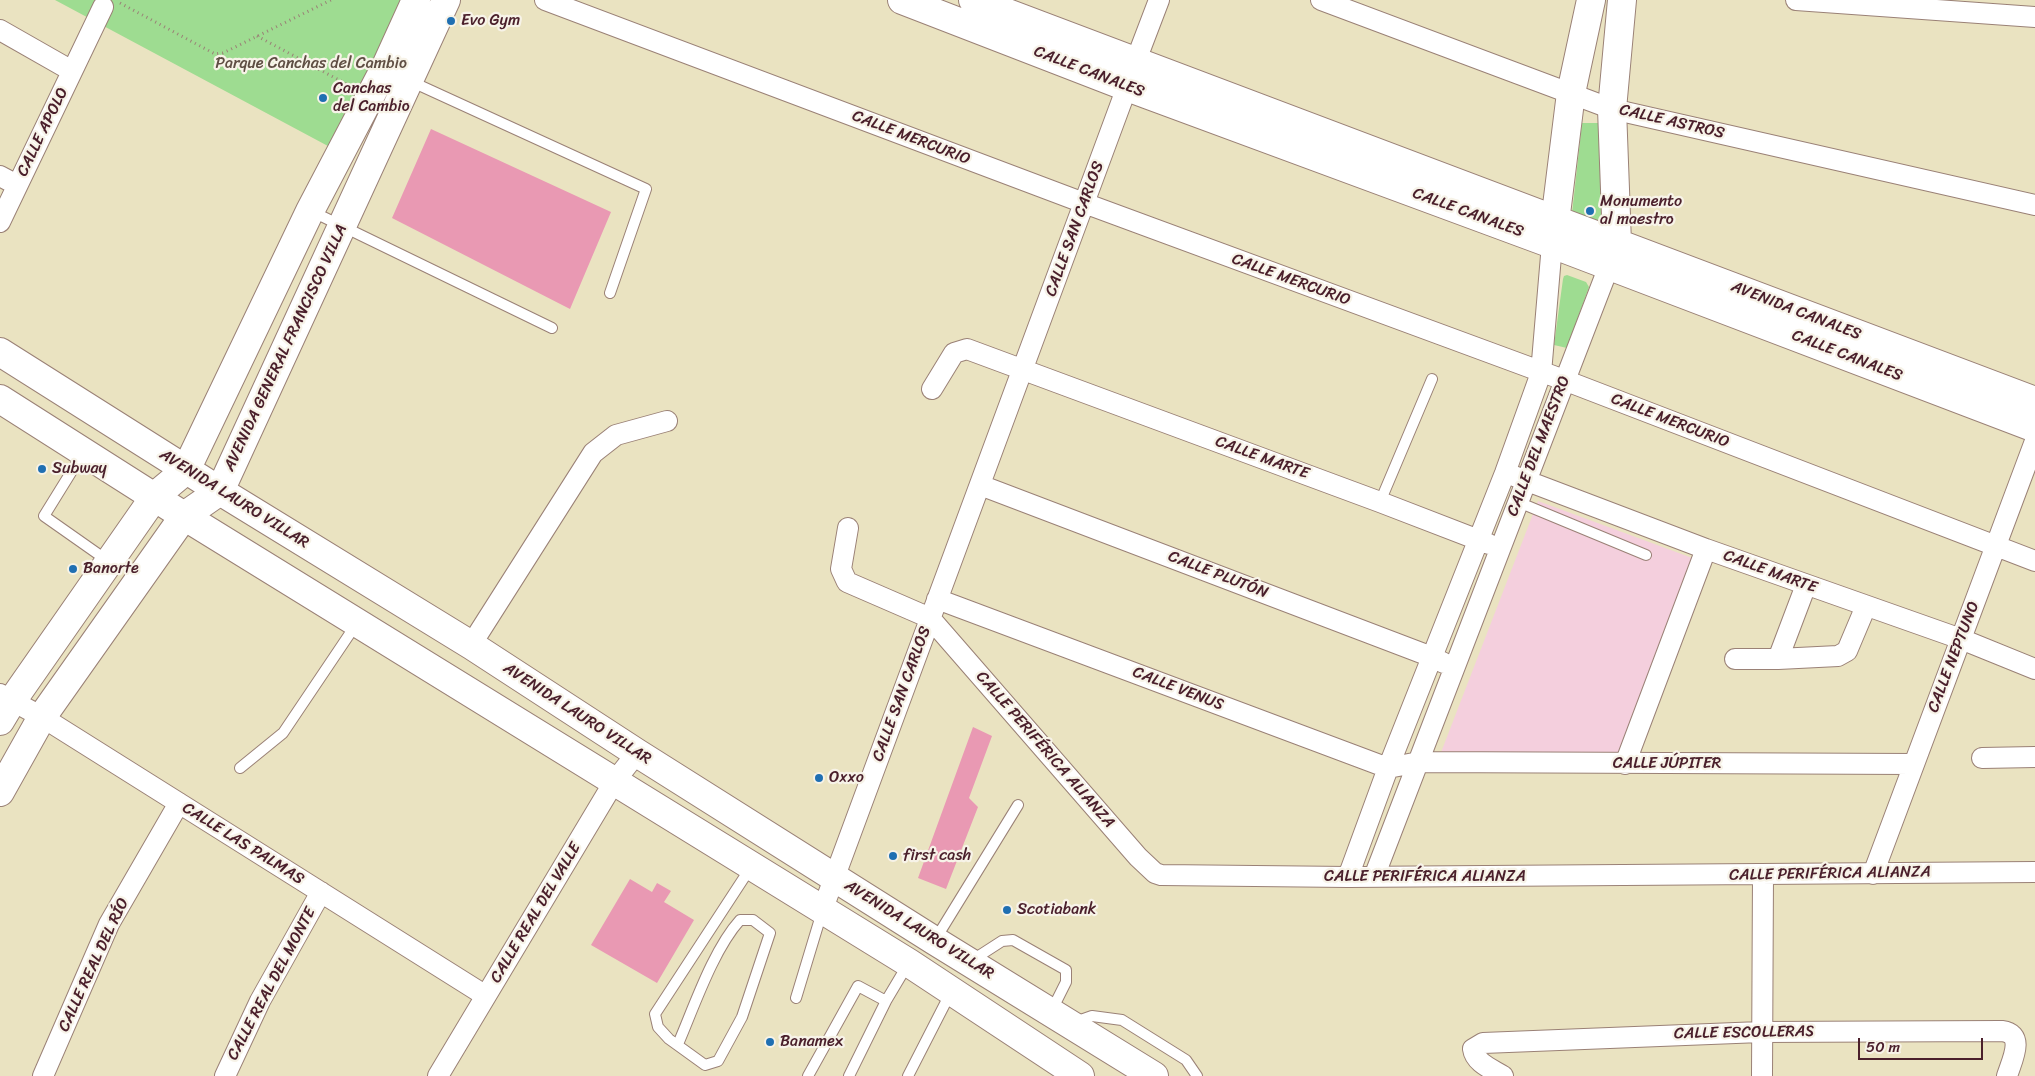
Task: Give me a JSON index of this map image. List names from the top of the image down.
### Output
{
  "streets": {
    "main road": [
      "CALLE CANALES",
      "AVENIDA CANALES",
      "AVENIDA GENERAL FRANCISCO VILLA",
      "CALLE DEL MAESTRO",
      "AVENIDA LAURO VILLAR"
    ],
    "street": [
      "CALLE ASTROS",
      "CALLE APOLO",
      "CALLE MERCURIO",
      "CALLE SAN CARLOS",
      "CALLE MARTE",
      "CALLE PLUTÓN",
      "CALLE NEPTUNO",
      "CALLE VENUS",
      "CALLE PERIFÉRICA ALIANZA",
      "CALLE JÚPITER",
      "CALLE LAS PALMAS",
      "CALLE REAL DEL VALLE",
      "CALLE REAL DEL RÍO",
      "CALLE REAL DEL MONTE",
      "CALLE ESCOLLERAS"
    ]
  },
  "crossings": [
    ["CALLE CANALES", "CALLE SAN CARLOS"],
    ["CALLE CANALES", "AVENIDA CANALES"],
    ["CALLE CANALES", "CALLE DEL MAESTRO"],
    ["CALLE ASTROS", "CALLE DEL MAESTRO"],
    ["CALLE MERCURIO", "CALLE SAN CARLOS"],
    ["CALLE MERCURIO", "CALLE DEL MAESTRO"],
    ["CALLE MERCURIO", "CALLE NEPTUNO"],
    ["CALLE SAN CARLOS", "CALLE MARTE"],
    ["CALLE SAN CARLOS", "AVENIDA LAURO VILLAR"],
    ["CALLE SAN CARLOS", "CALLE PLUTÓN"],
    ["CALLE SAN CARLOS", "CALLE VENUS"],
    ["CALLE SAN CARLOS", "CALLE PERIFÉRICA ALIANZA"],
    ["AVENIDA CANALES", "CALLE DEL MAESTRO"],
    ["AVENIDA GENERAL FRANCISCO VILLA", "AVENIDA LAURO VILLAR"],
    ["AVENIDA GENERAL FRANCISCO VILLA", "CALLE LAS PALMAS"],
    ["CALLE DEL MAESTRO", "CALLE MARTE"],
    ["CALLE DEL MAESTRO", "CALLE PLUTÓN"],
    ["CALLE DEL MAESTRO", "CALLE VENUS"],
    ["CALLE DEL MAESTRO", "CALLE PERIFÉRICA ALIANZA"],
    ["CALLE DEL MAESTRO", "CALLE JÚPITER"],
    ["CALLE MARTE", "CALLE NEPTUNO"],
    ["AVENIDA LAURO VILLAR", "CALLE REAL DEL VALLE"],
    ["CALLE NEPTUNO", "CALLE PERIFÉRICA ALIANZA"],
    ["CALLE NEPTUNO", "CALLE JÚPITER"],
    ["CALLE LAS PALMAS", "CALLE REAL DEL VALLE"],
    ["CALLE LAS PALMAS", "CALLE REAL DEL RÍO"],
    ["CALLE LAS PALMAS", "CALLE REAL DEL MONTE"]
  ],
  "parks": ["Parque Canchas del Cambio"],
  "places": [
    "Evo Gym",
    "Canchas del Cambio",
    "Monumento al maestro",
    "Subway",
    "Banorte",
    "Oxxo",
    "first cash",
    "Scotiabank",
    "Banamex"
  ],
  "scale_bar": "50 m"
}
